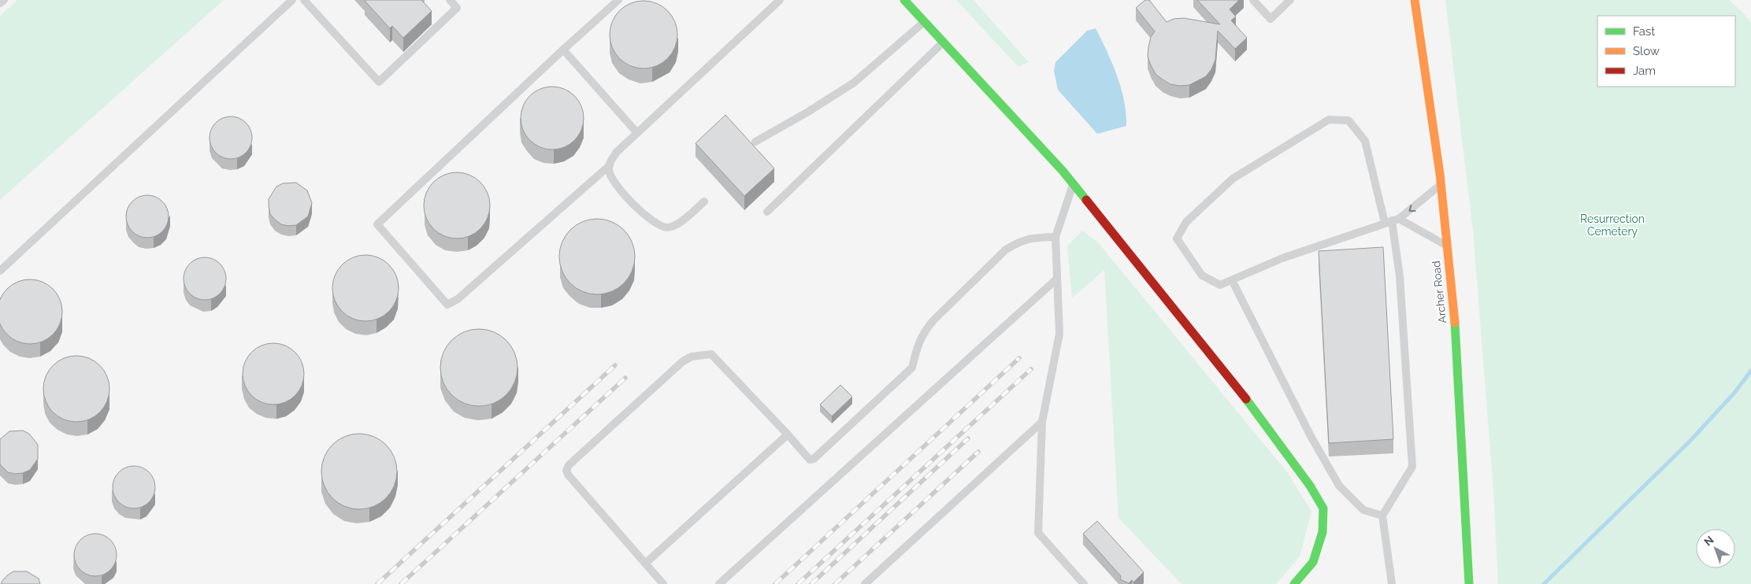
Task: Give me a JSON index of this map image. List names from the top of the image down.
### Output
{
  "streets": {
    "street": ["Archer Road"]
  },
  "parks": ["Resurrection Cemetery"],
  "legend": ["Fast", "Slow", "Jam"],
  "north": "top left"
}
